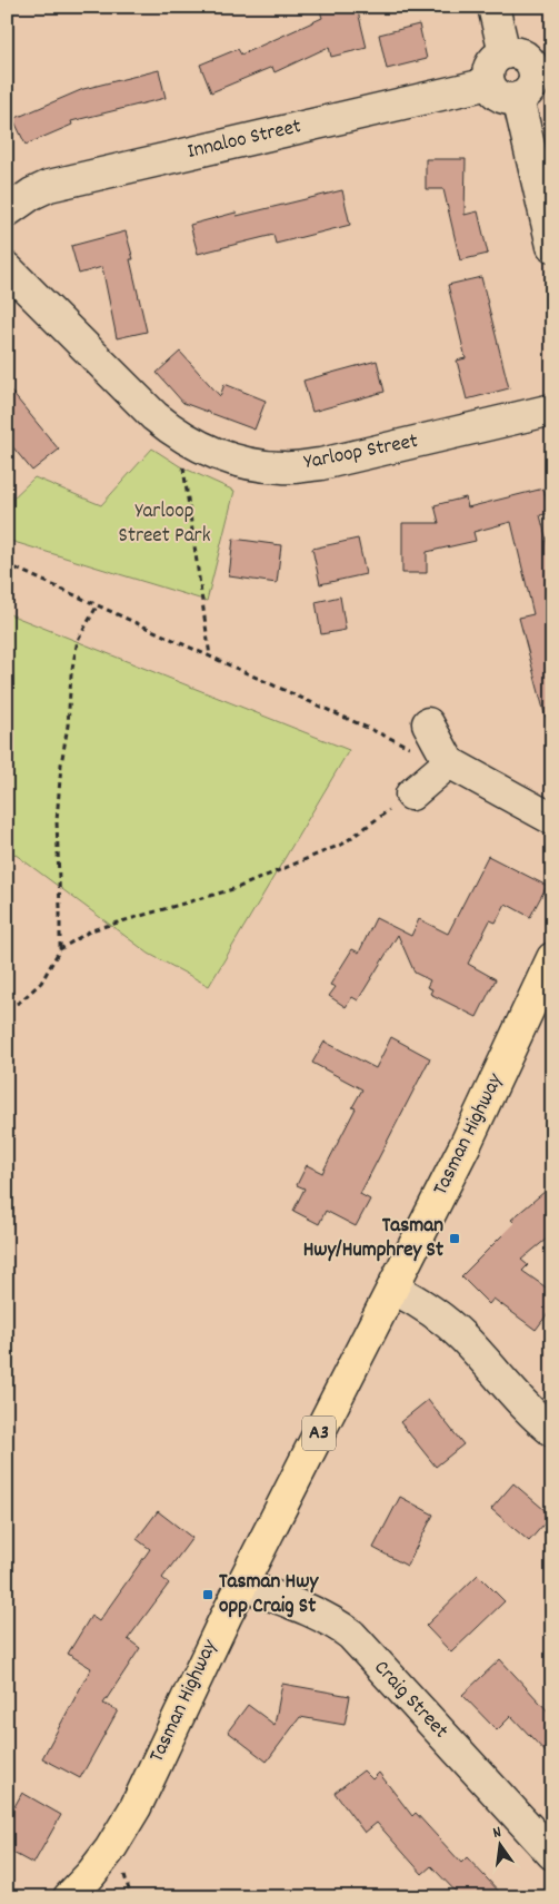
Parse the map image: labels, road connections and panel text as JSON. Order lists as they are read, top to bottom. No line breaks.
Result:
{"streets":{"highway":["Tasman Highway","A3"],"street":["Innaloo Street","Yarloop Street","Craig Street"]},"crossings":[["Tasman Highway","Craig Street"]],"parks":["Yarloop Street Park"],"places":{"transit":["Tasman Hwy/Humphrey St","Tasman Hwy opp Craig St"]},"north":"top"}
